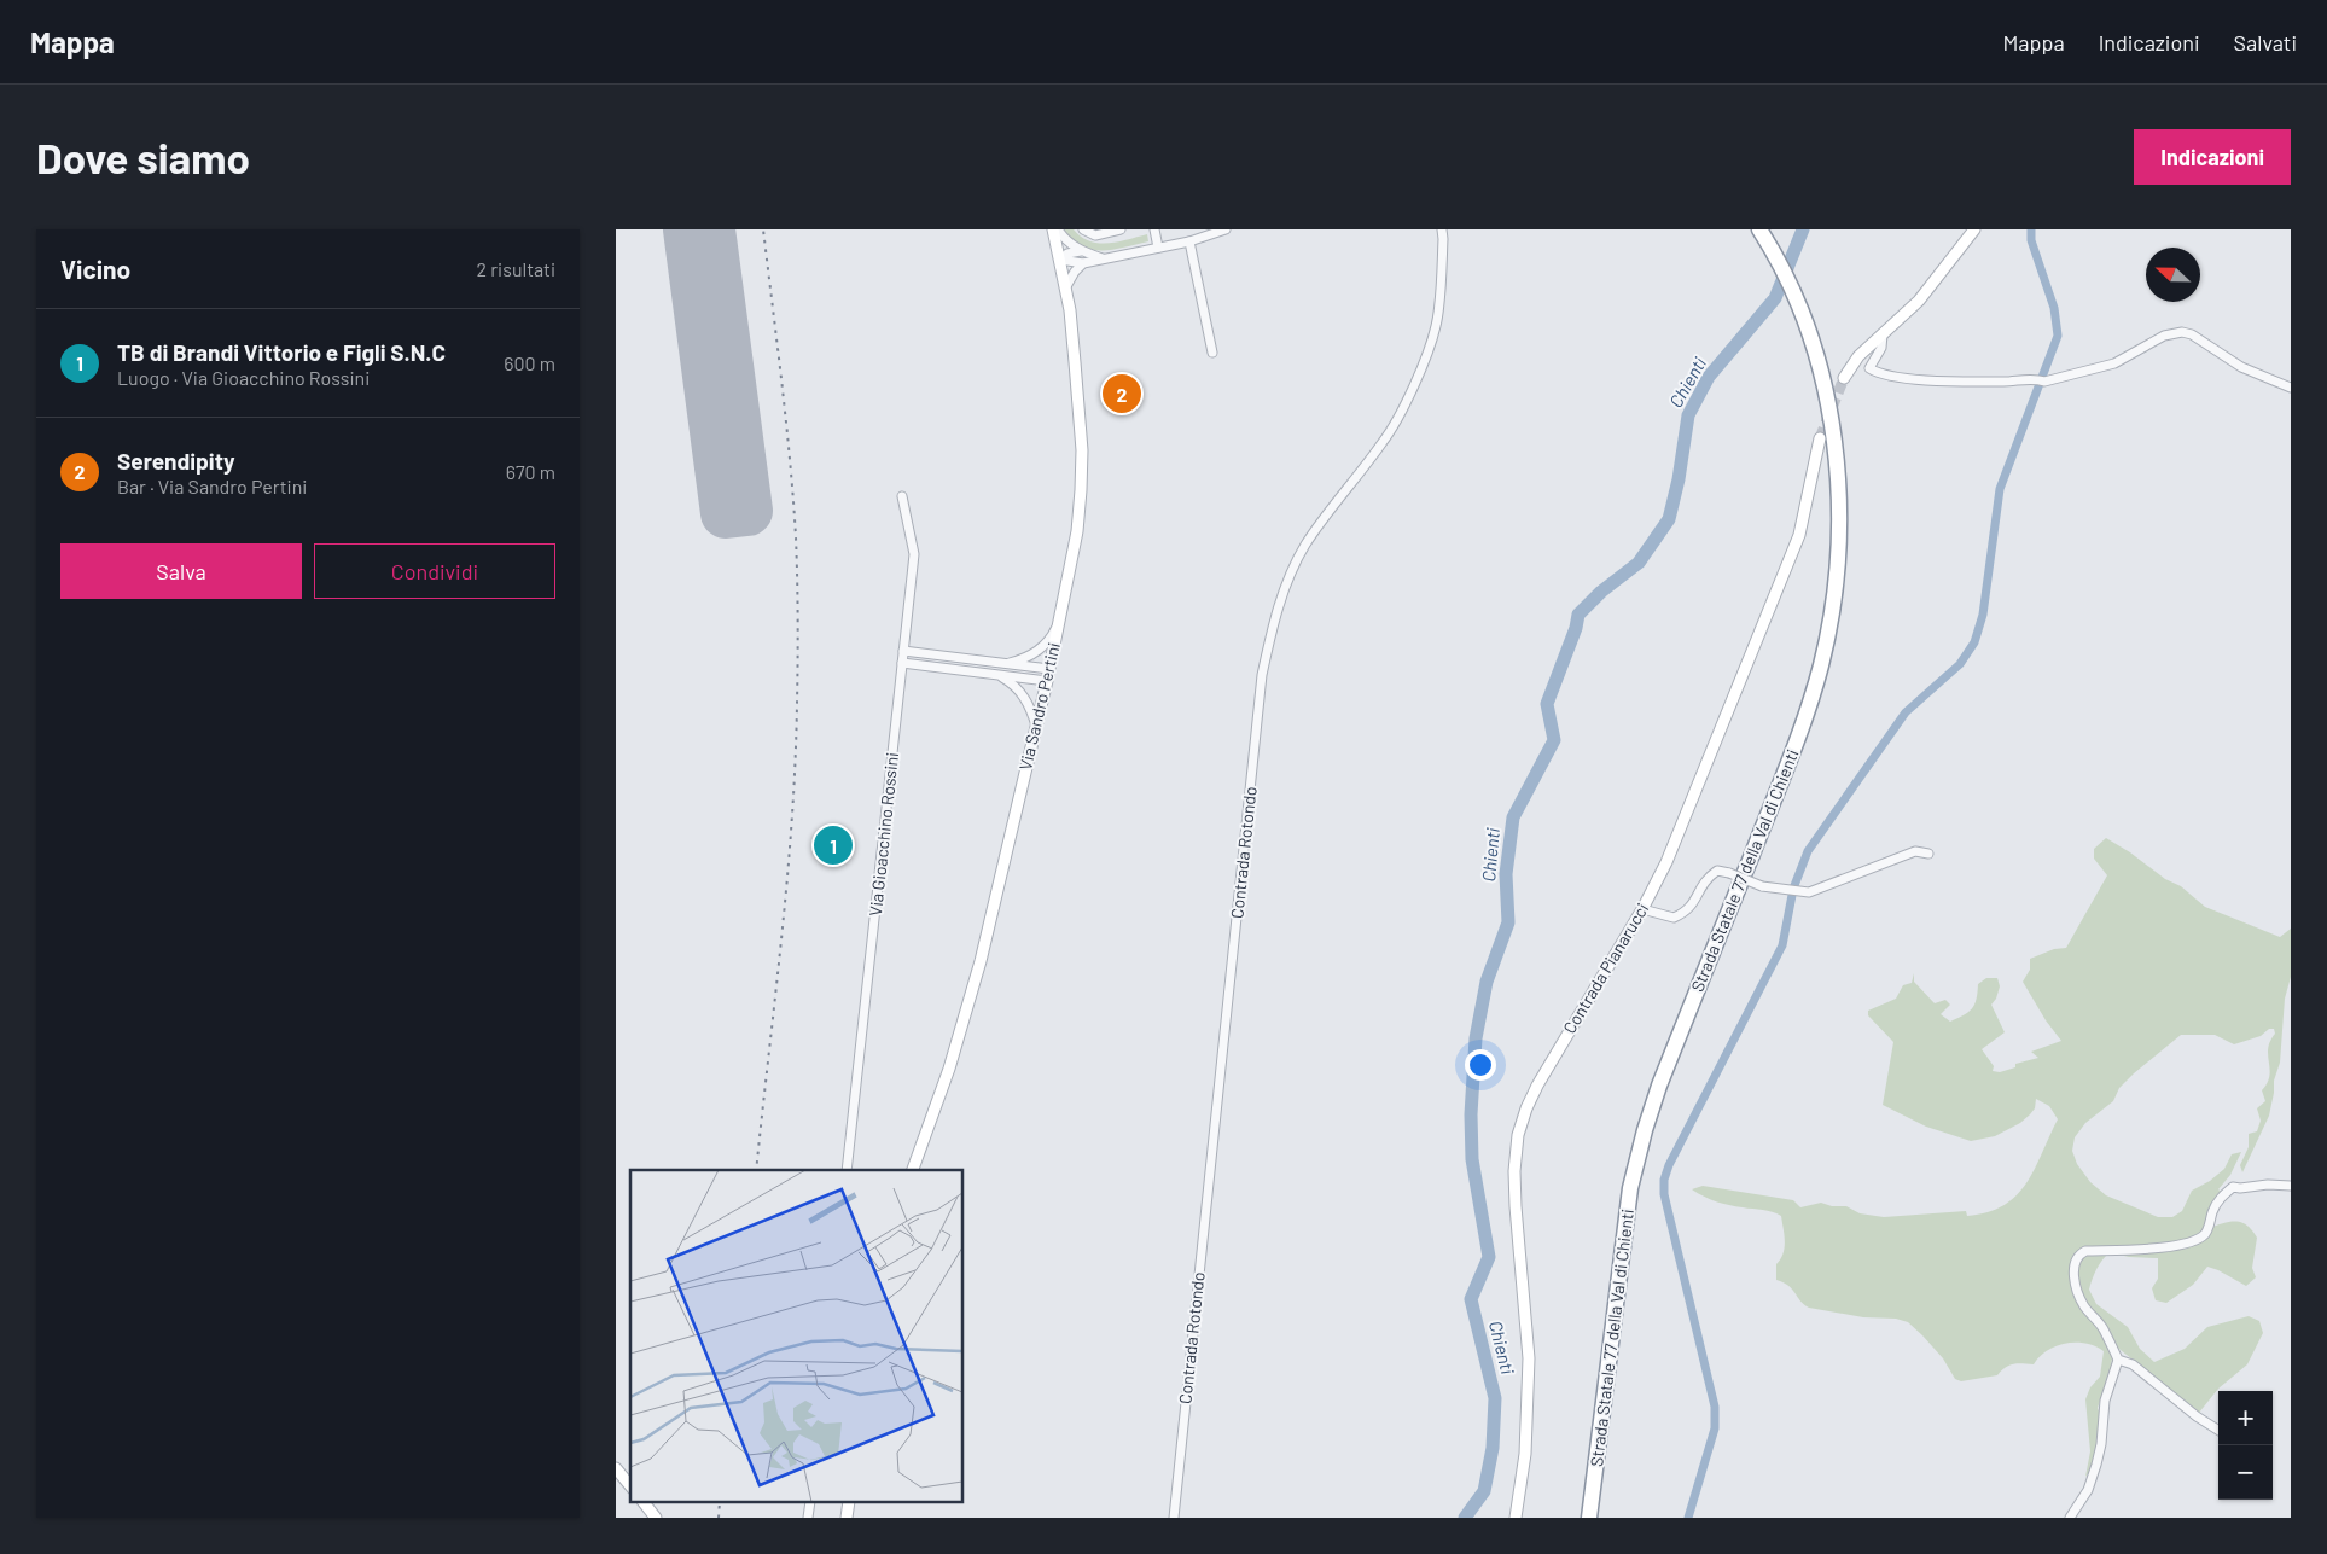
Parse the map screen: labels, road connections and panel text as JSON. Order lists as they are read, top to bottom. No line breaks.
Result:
{"streets":{"highway":["Strada Statale 77 della Val di Chienti"],"street":["Via Sandro Pertini","Via Gioacchino Rossini","Contrada Rotondo","Contrada Pianarucci"]},"water":["Chienti"],"north":"left","page":{"header":"Mappa","nav":["Mappa","Indicazioni","Salvati"],"buttons":["Indicazioni",["Salva","Condividi"]],"title":"Dove siamo","heading":["Vicino","2 risultati"],"list":[{"mark":"1","name":"TB di Brandi Vittorio e Figli S.N.C","note":"Luogo · Via Gioacchino Rossini","value":"600 m"},{"mark":"2","name":"Serendipity","note":"Bar · Via Sandro Pertini","value":"670 m"}],"pins":["2","1"],"map_buttons":["+","−"]}}
